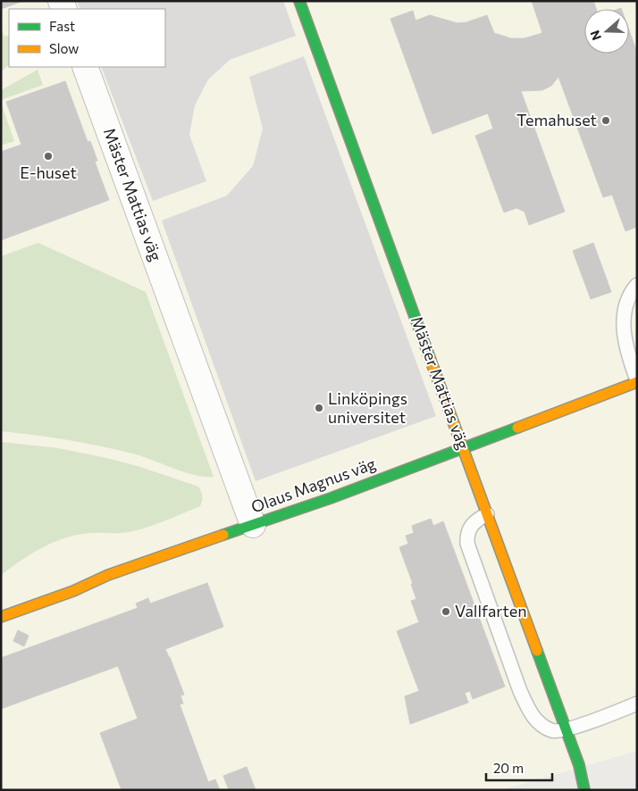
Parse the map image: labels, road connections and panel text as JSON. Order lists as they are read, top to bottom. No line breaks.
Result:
{"streets":{"street":["Mäster Mattias väg","Olaus Magnus väg"]},"crossings":[["Mäster Mattias väg","Olaus Magnus väg"]],"places":["Temahuset","E-huset","Linköpings universitet","Vallfarten"],"legend":["Fast","Slow"],"scale_bar":"20 m","north":"left"}
